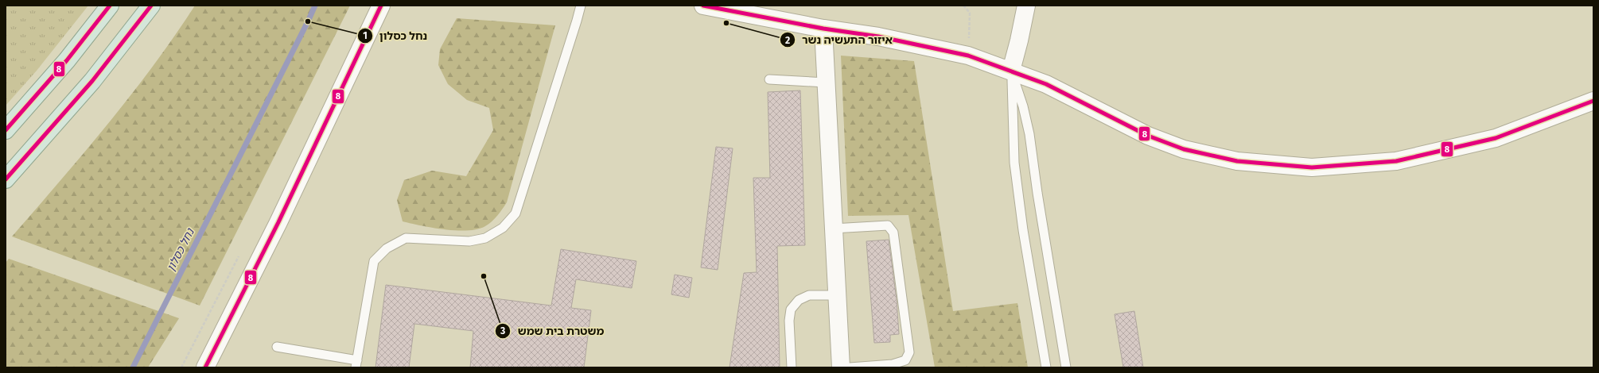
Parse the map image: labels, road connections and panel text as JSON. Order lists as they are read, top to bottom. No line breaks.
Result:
{"water":["נחל כסלון"],"places":["נחל כסלון","איזור התעשיה נשר","משטרת בית שמש"],"lines":["transit line 8"]}
